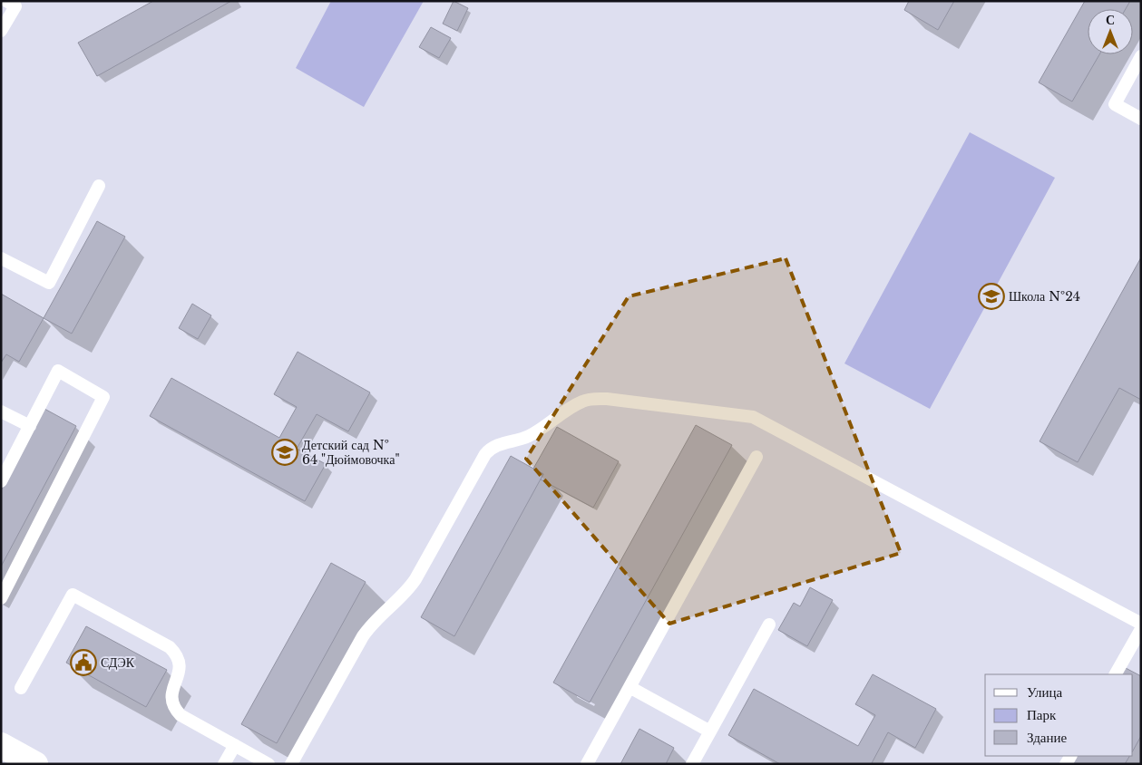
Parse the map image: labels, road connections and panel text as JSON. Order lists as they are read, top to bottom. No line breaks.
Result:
{"places":{"school or university":["Школа №24","Детский сад № 64 \"Дюймовочка\""],"public building":["СДЭК"]},"legend":["Улица","Парк","Здание"],"north":"top"}
